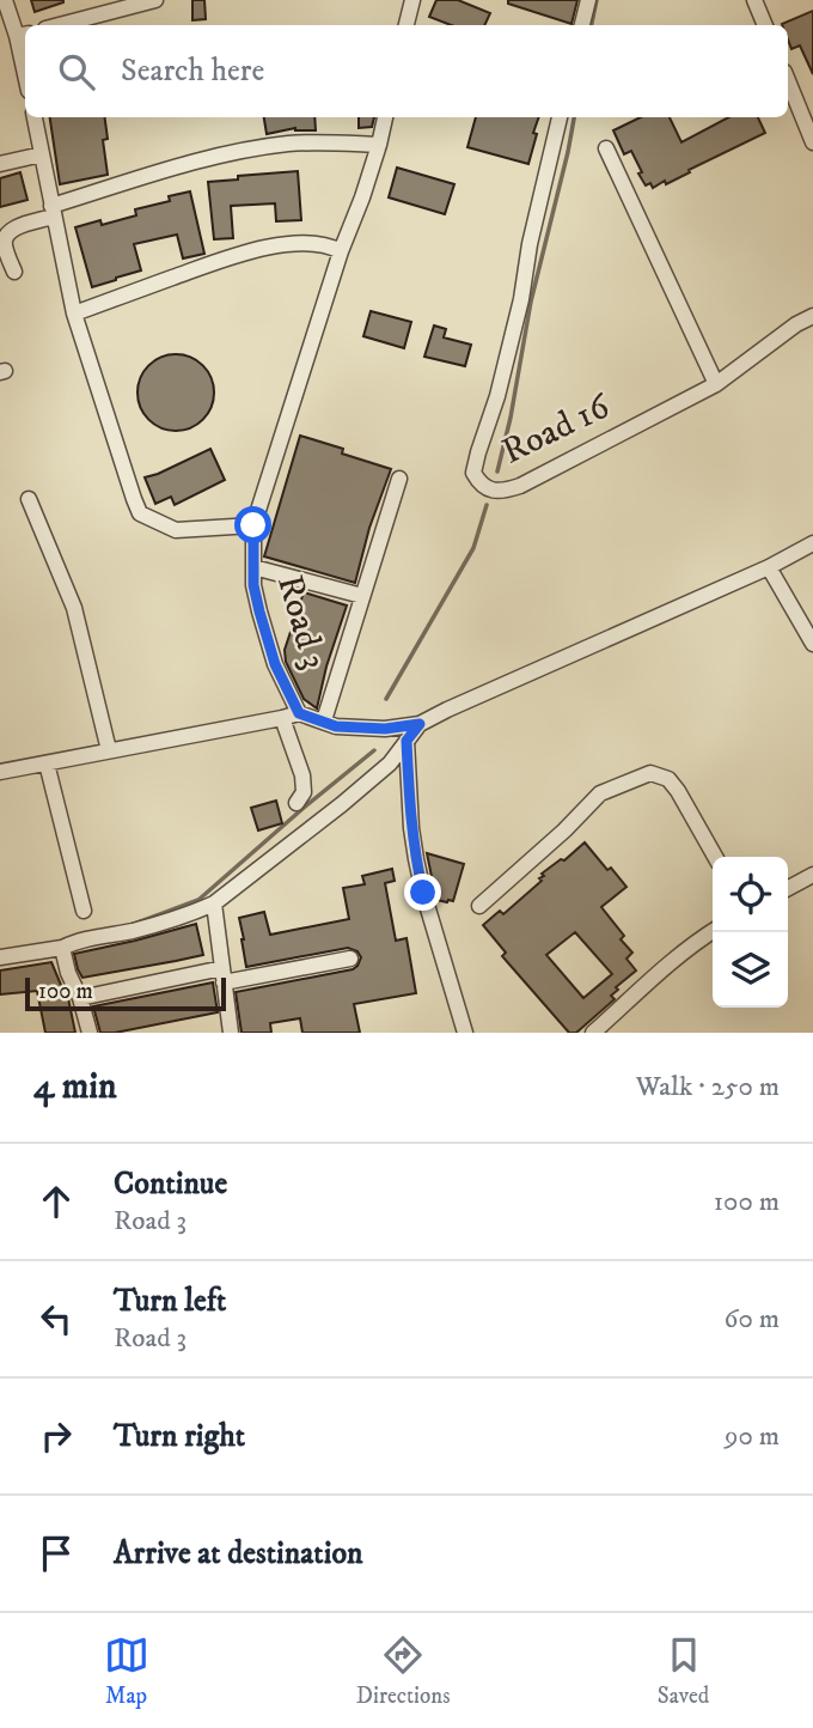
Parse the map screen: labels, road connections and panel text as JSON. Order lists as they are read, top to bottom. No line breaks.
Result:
{"streets":{"street":["Road 16","Road 3"]},"scale_bar":"100 m","page":{"search":"Search here","scale":"100 m","heading":["4 min","Walk · 250 m"],"list":[["Continue","Road 3","100 m"],["Turn left","Road 3","60 m"],["Turn right","90 m"],"Arrive at destination"],"nav":["Map","Directions","Saved"]}}
